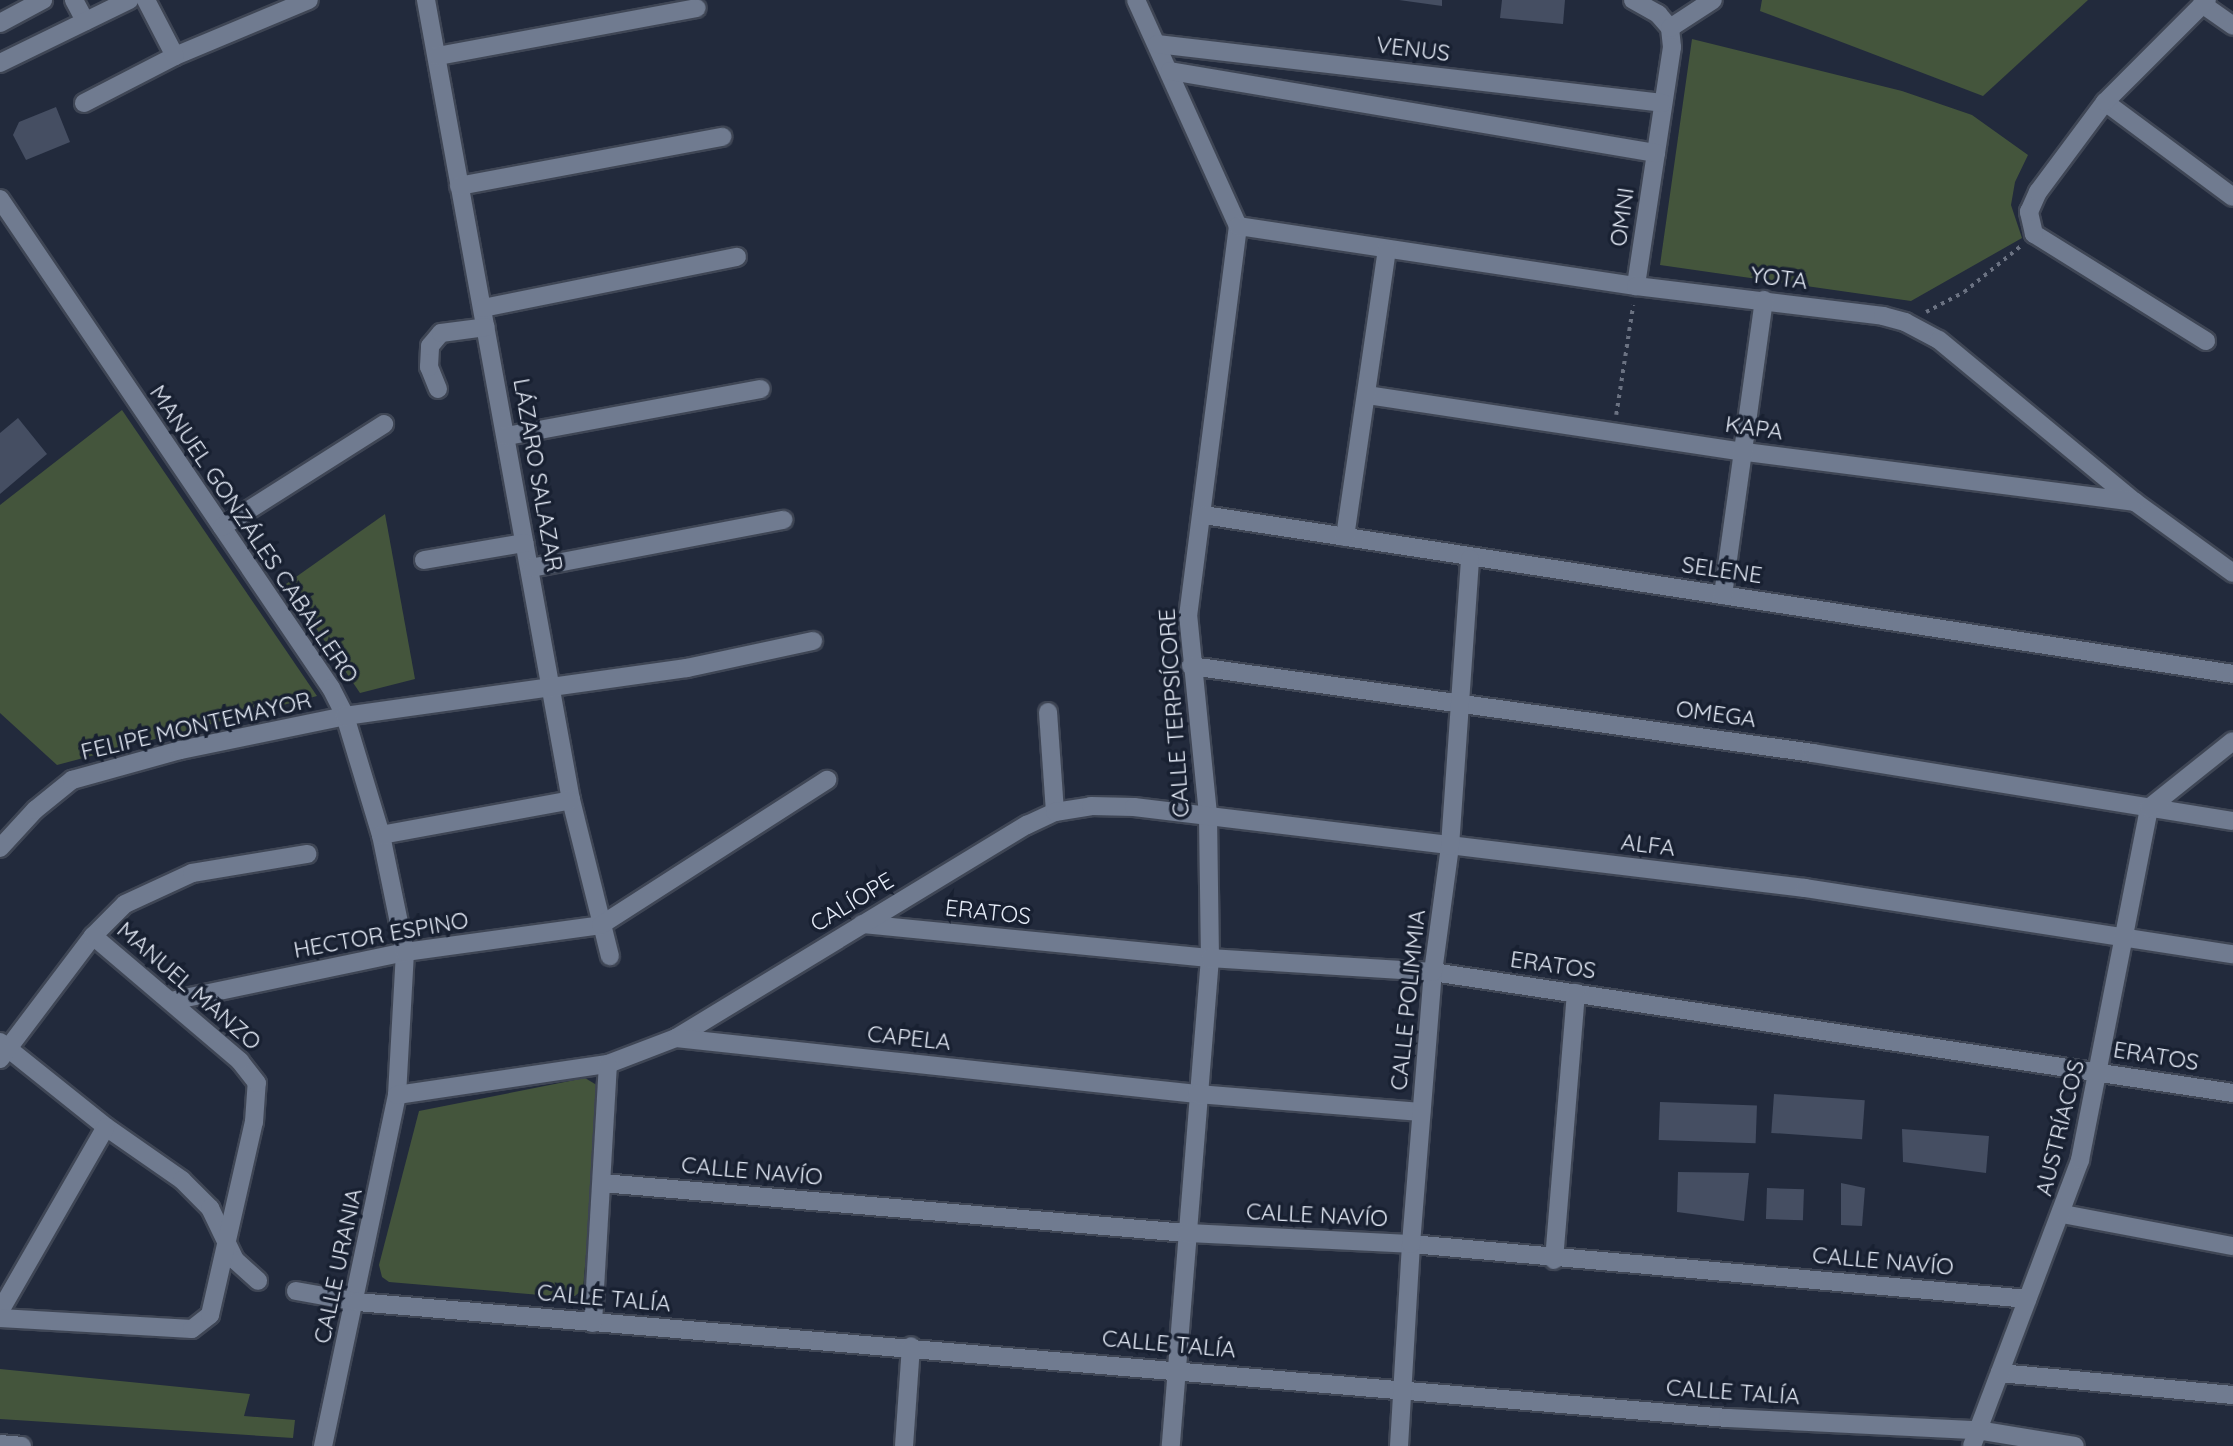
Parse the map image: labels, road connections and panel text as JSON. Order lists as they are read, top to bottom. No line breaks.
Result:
{"streets":{"street":["VENUS","OMNI","YOTA","KAPA","LÁZARO SALAZAR","MANUEL GONZÁLES CABALLERO","SELENE","CALLE TERPSÍCORE","OMEGA","FELIPE MONTEMAYOR","ALFA","CALÍOPE","ERATOS","HECTOR ESPINO","MANUEL MANZO","CALLE POLIMMIA","CAPELA","AUSTRÍACOS","CALLE NAVÍO","CALLE URANIA","CALLE TALÍA"]},"crossings":[["VENUS","OMNI"],["OMNI","YOTA"],["YOTA","KAPA"],["YOTA","CALLE TERPSÍCORE"],["LÁZARO SALAZAR","FELIPE MONTEMAYOR"],["LÁZARO SALAZAR","HECTOR ESPINO"],["MANUEL GONZÁLES CABALLERO","FELIPE MONTEMAYOR"],["MANUEL GONZÁLES CABALLERO","HECTOR ESPINO"],["MANUEL GONZÁLES CABALLERO","CAPELA"],["MANUEL GONZÁLES CABALLERO","CALLE URANIA"],["SELENE","CALLE TERPSÍCORE"],["SELENE","CALLE POLIMMIA"],["CALLE TERPSÍCORE","OMEGA"],["CALLE TERPSÍCORE","ALFA"],["CALLE TERPSÍCORE","ERATOS"],["CALLE TERPSÍCORE","CAPELA"],["CALLE TERPSÍCORE","CALLE NAVÍO"],["CALLE TERPSÍCORE","CALLE TALÍA"],["OMEGA","CALLE POLIMMIA"],["OMEGA","AUSTRÍACOS"],["ALFA","CALÍOPE"],["ALFA","CALLE POLIMMIA"],["ALFA","AUSTRÍACOS"],["CALÍOPE","ERATOS"],["CALÍOPE","CAPELA"],["ERATOS","CALLE POLIMMIA"],["ERATOS","AUSTRÍACOS"],["HECTOR ESPINO","MANUEL MANZO"],["CALLE POLIMMIA","CAPELA"],["CALLE POLIMMIA","CALLE NAVÍO"],["CALLE POLIMMIA","CALLE TALÍA"],["CAPELA","CALLE URANIA"],["AUSTRÍACOS","CALLE NAVÍO"],["AUSTRÍACOS","CALLE TALÍA"],["CALLE URANIA","CALLE TALÍA"]]}
